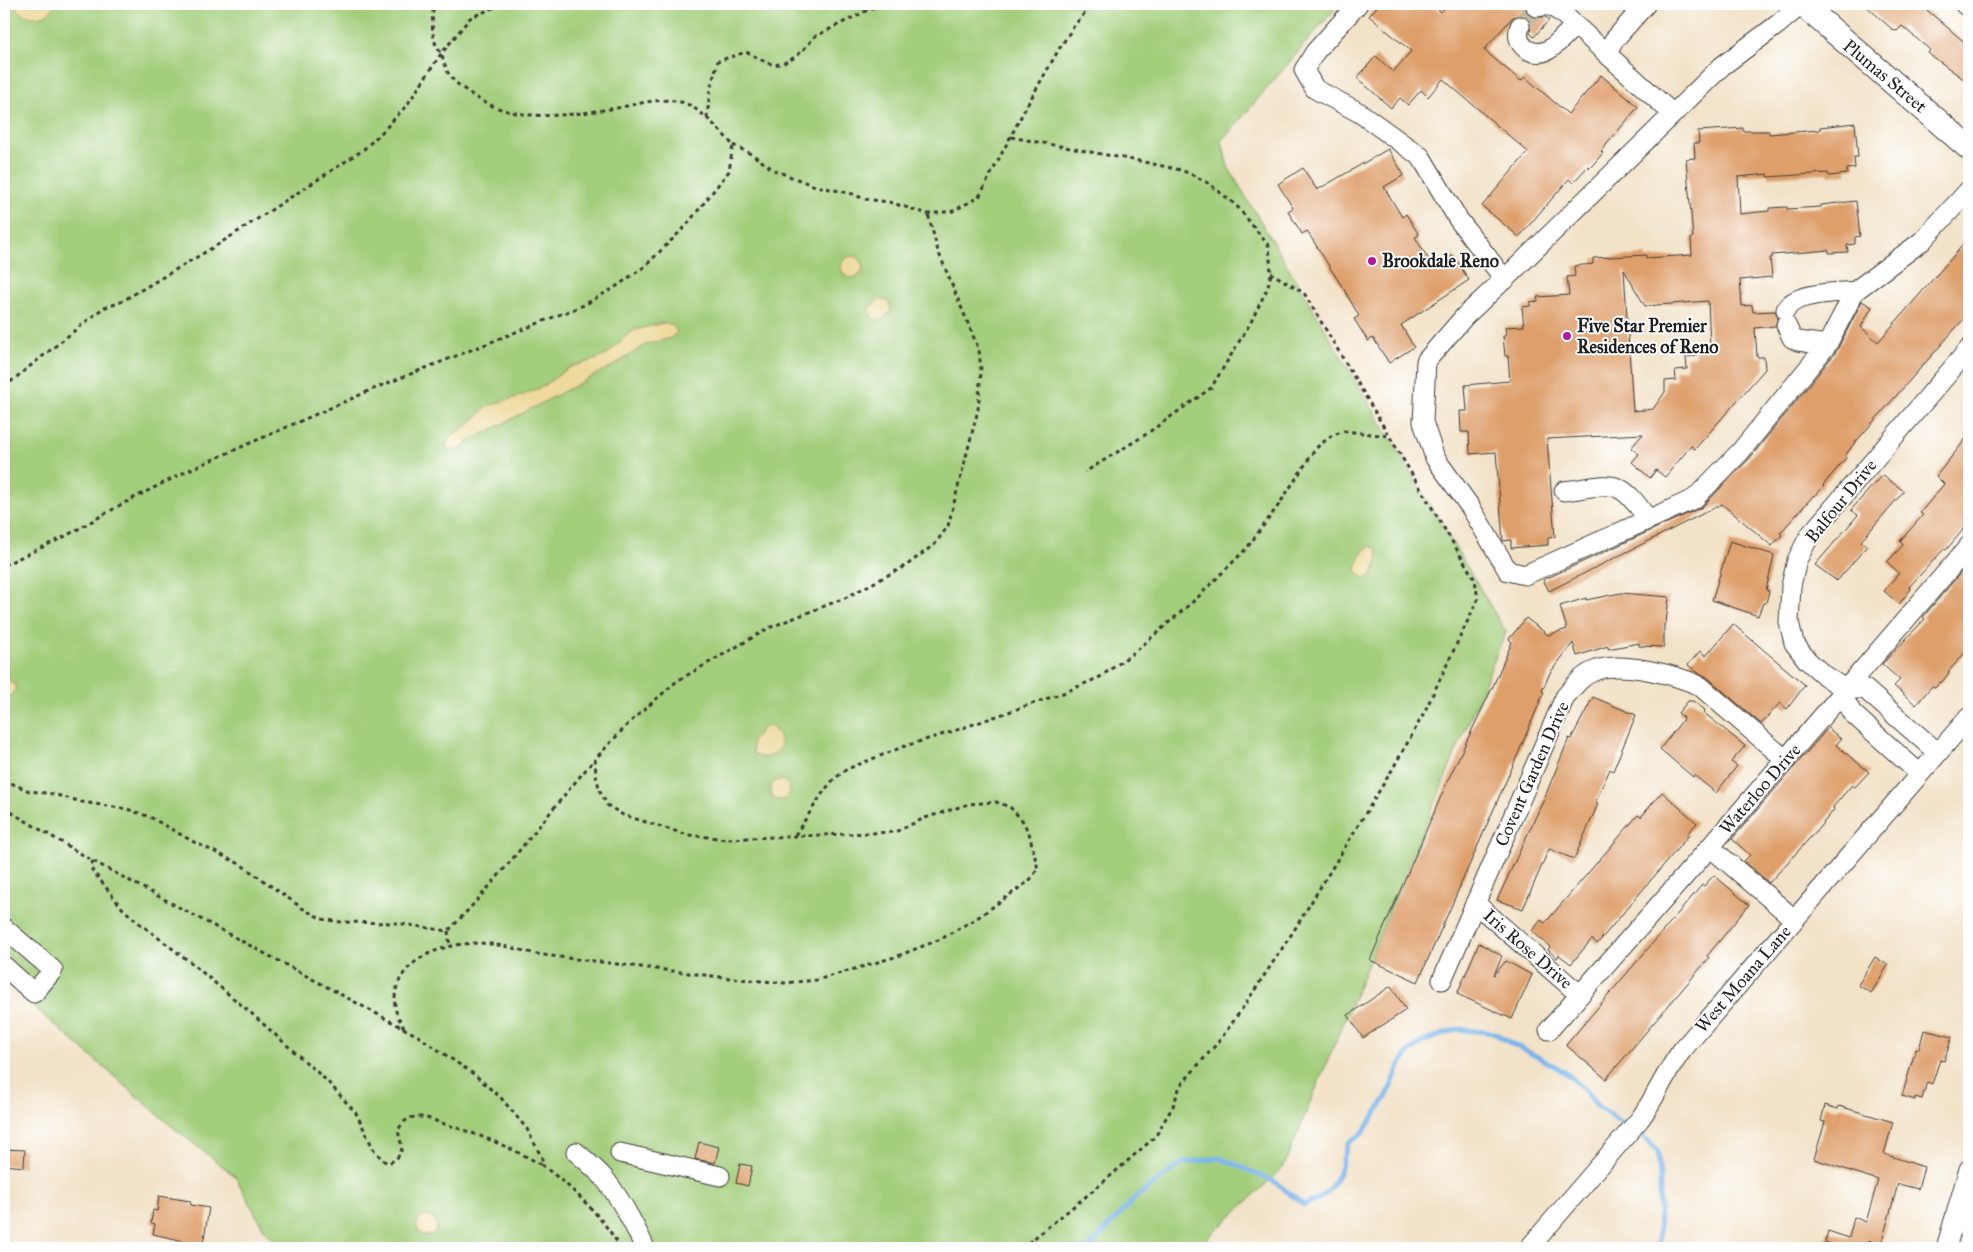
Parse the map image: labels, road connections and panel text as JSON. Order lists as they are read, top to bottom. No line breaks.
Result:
{"streets":{"main road":["Plumas Street"],"street":["Balfour Drive","Covent Garden Drive","Waterloo Drive","Iris Rose Drive","West Moana Lane"]},"crossings":[["Balfour Drive","Waterloo Drive"],["Balfour Drive","West Moana Lane"],["Covent Garden Drive","Waterloo Drive"],["Covent Garden Drive","Iris Rose Drive"],["Waterloo Drive","Iris Rose Drive"]],"places":["Brookdale Reno","Five Star Premier Residences of Reno"]}
